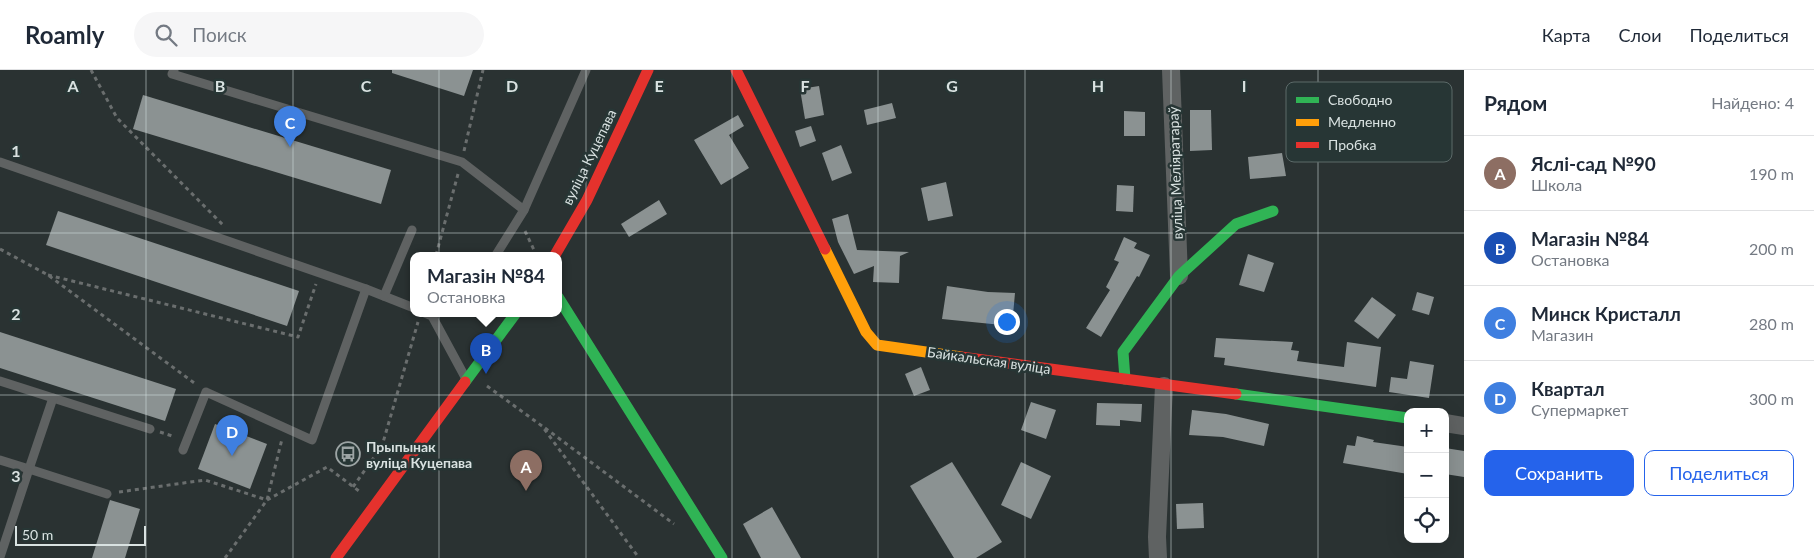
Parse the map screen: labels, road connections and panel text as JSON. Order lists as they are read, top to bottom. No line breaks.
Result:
{"streets":{"street":["вуліца Куцепава","вуліца Меліяратараў","Байкальская вуліца"]},"places":{"bus stop":["Прыпынак вуліца Куцепава"]},"legend":["Свободно","Медленно","Пробка"],"scale_bar":"50 m","page":{"header":"Roamly","search":"Поиск","nav":["Карта","Слои","Поделиться"],"heading":["Рядом","Найдено: 4"],"pins":["C","B","D","A"],"list":[{"mark":"A","name":"Яслі-сад №90","note":"Школа","value":"190 m"},{"mark":"B","name":"Магазін №84","note":"Остановка","value":"200 m"},{"mark":"C","name":"Минск Кристалл","note":"Магазин","value":"280 m"},{"mark":"D","name":"Квартал","note":"Супермаркет","value":"300 m"}],"popup":["Магазін №84","Остановка"],"map_buttons":["+","−"],"buttons":["Сохранить","Поделиться"],"scale":"50 m"},"grid":{"columns":["A","B","C","D","E","F","G","H","I"],"rows":["1","2","3"]}}
